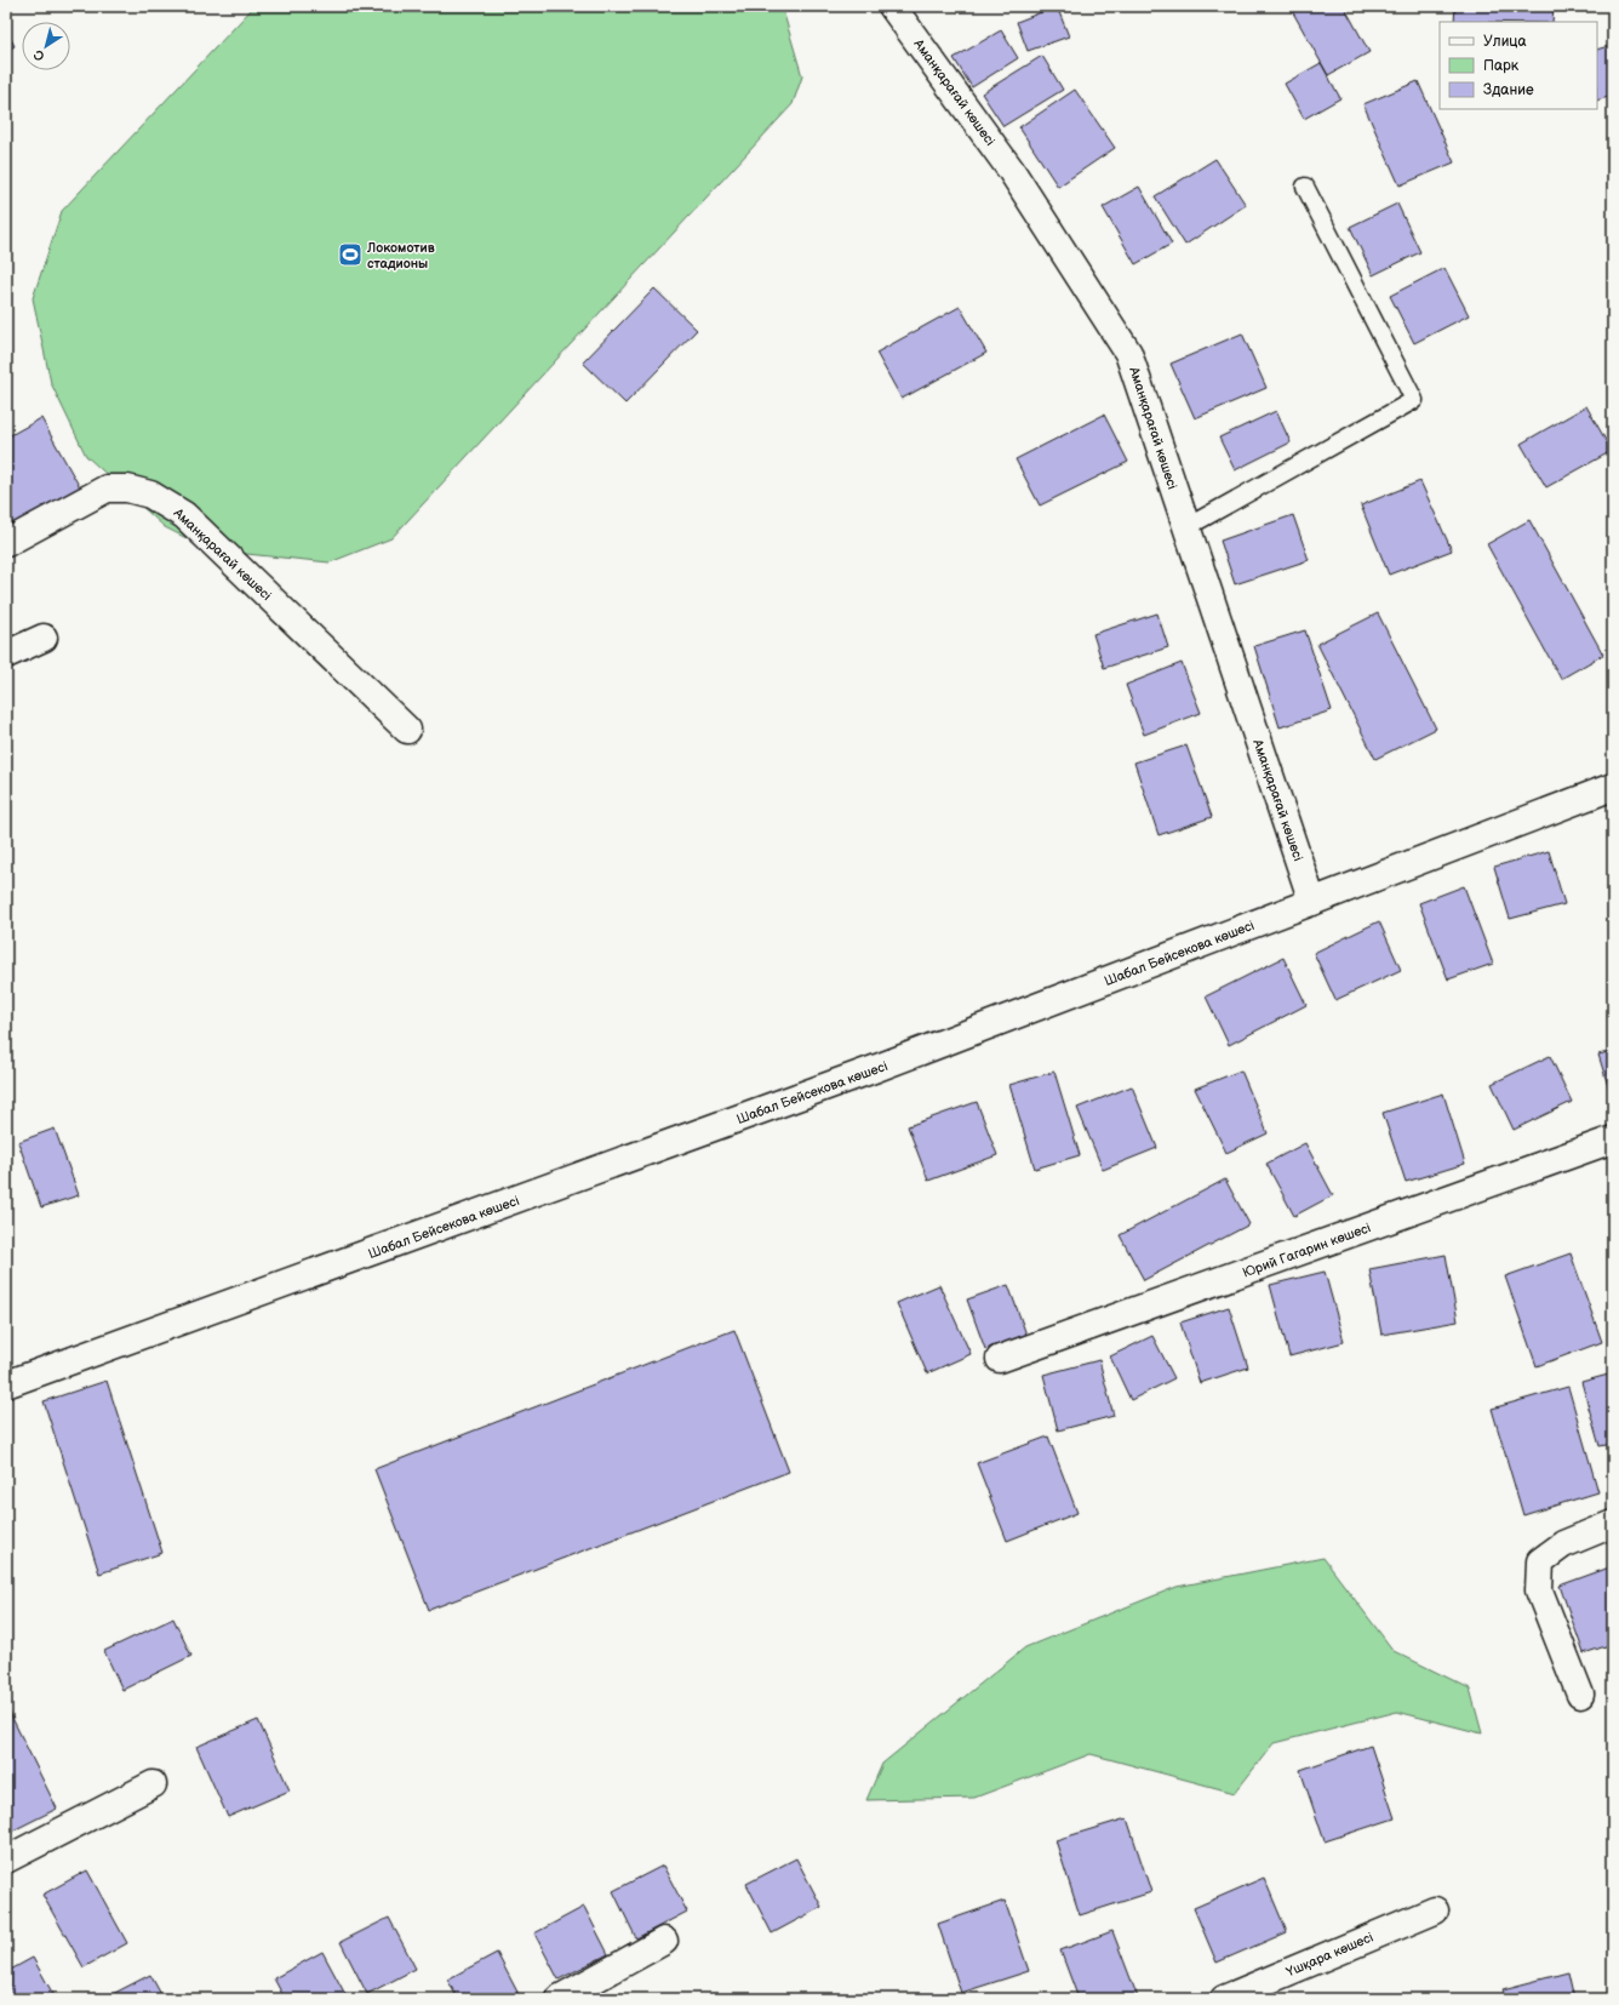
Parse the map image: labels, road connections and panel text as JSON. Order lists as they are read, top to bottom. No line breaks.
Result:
{"streets":{"street":["Аманқарағай көшесі","Шабал Бейсекова көшесі","Юрий Гагарин көшесі","Үшқара көшесі"]},"crossings":[["Аманқарағай көшесі","Шабал Бейсекова көшесі"]],"places":{"sports":["Локомотив стадионы"]},"legend":["Улица","Парк","Здание"],"north":"bottom left"}
